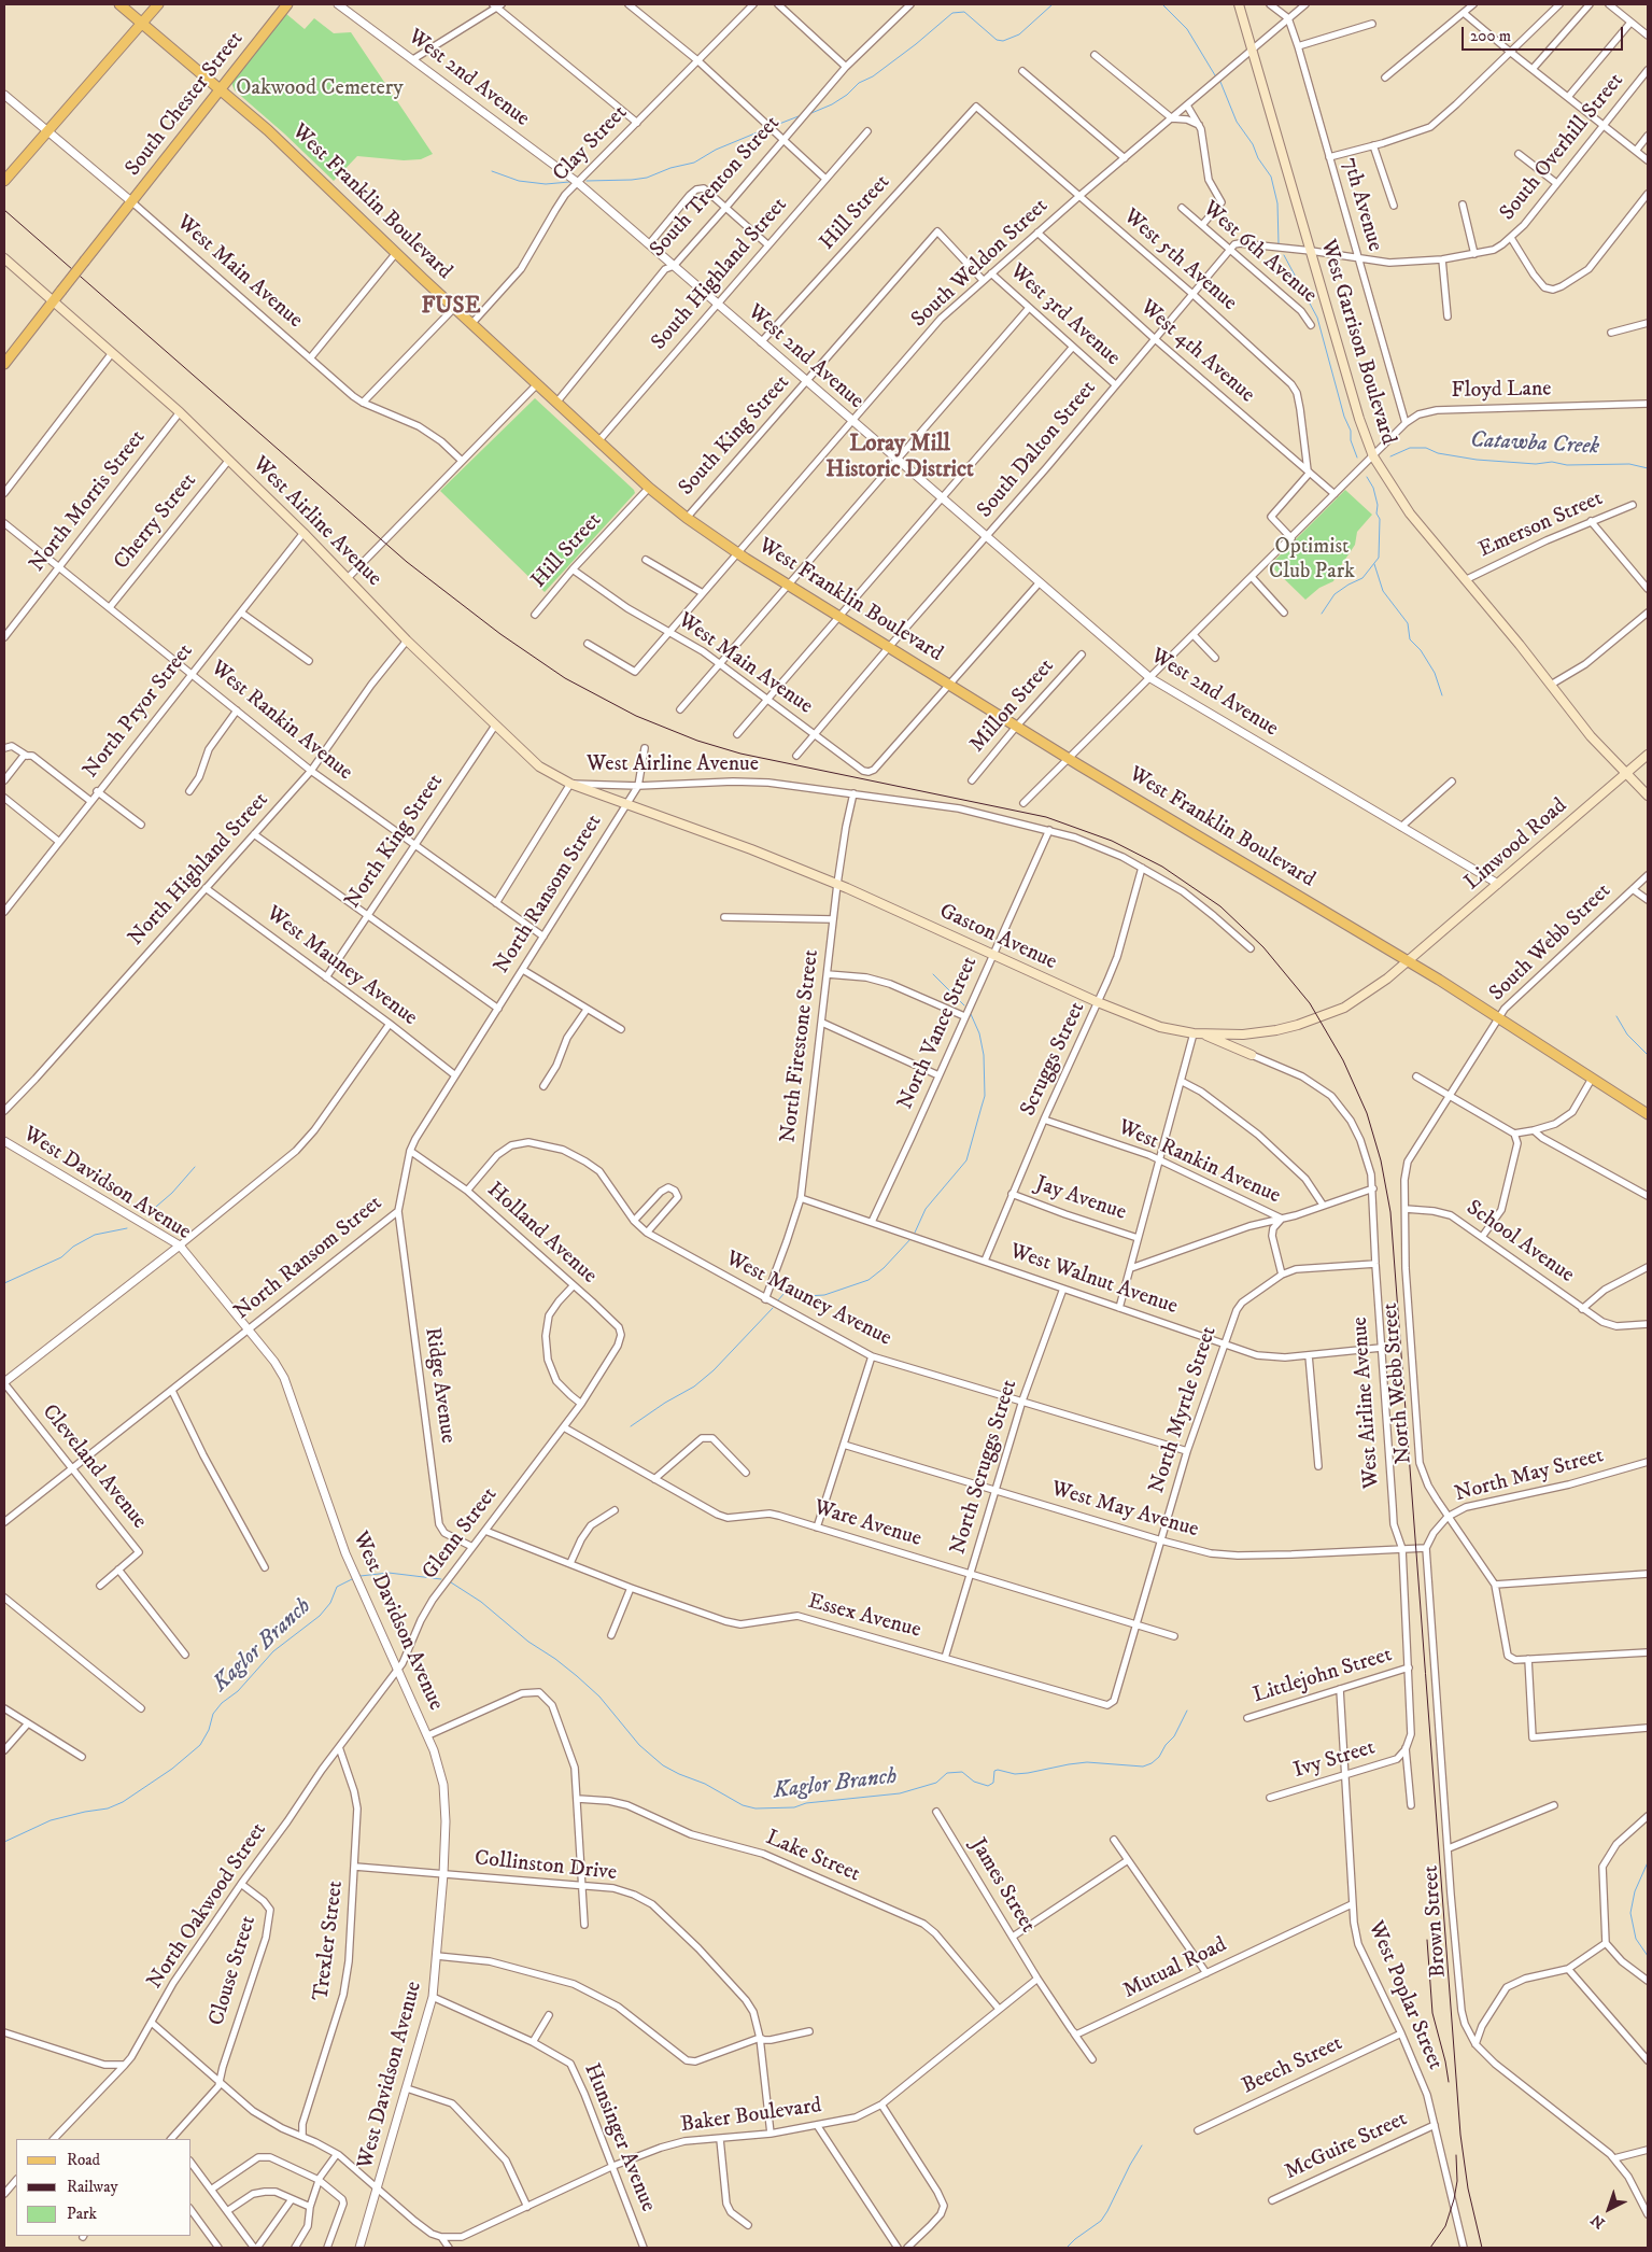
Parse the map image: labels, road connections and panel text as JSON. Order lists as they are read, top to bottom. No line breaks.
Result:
{"streets":{"main road":["South Chester Street","West Franklin Boulevard","West Garrison Boulevard","West Airline Avenue","Linwood Road","Gaston Avenue"],"street":["West 2nd Avenue","Clay Street","South Overhill Street","South Trenton Street","7th Avenue","Hill Street","West 6th Avenue","West 5th Avenue","South Weldon Street","West Main Avenue","South Highland Street","West 3rd Avenue","West 4th Avenue","Floyd Lane","South King Street","South Dalton Street","North Morris Street","Cherry Street","Emerson Street","Millon Street","North Pryor Street","West Rankin Avenue","North King Street","North Highland Street","North Ransom Street","South Webb Street","West Mauney Avenue","North Vance Street","North Firestone Street","Scruggs Street","West Davidson Avenue","Jay Avenue","Holland Avenue","School Avenue","West Walnut Avenue","North Webb Street","Ridge Avenue","North Myrtle Street","Cleveland Avenue","North Scruggs Street","North May Street","West May Avenue","Ware Avenue","Glenn Street","Essex Avenue","Littlejohn Street","Ivy Street","Lake Street","Collinston Drive","James Street","North Oakwood Street","Brown Street","Trexler Street","Mutual Road","Clouse Street","West Poplar Street","Beech Street","Baker Boulevard","Hunsinger Avenue","McGuire Street"]},"crossings":[["West 2nd Avenue","Clay Street"],["West 2nd Avenue","South Trenton Street"],["West 2nd Avenue","Hill Street"],["West 2nd Avenue","South Weldon Street"],["West 2nd Avenue","South Highland Street"],["West 2nd Avenue","Floyd Lane"],["West 2nd Avenue","South King Street"],["West 2nd Avenue","South Dalton Street"],["West 2nd Avenue","Linwood Road"],["South Chester Street","West Franklin Boulevard"],["South Chester Street","West Main Avenue"],["South Chester Street","West Airline Avenue"],["Clay Street","West Franklin Boulevard"],["South Overhill Street","7th Avenue"],["South Overhill Street","West Garrison Boulevard"],["South Trenton Street","West Franklin Boulevard"],["West Franklin Boulevard","Hill Street"],["West Franklin Boulevard","South Weldon Street"],["West Franklin Boulevard","West Main Avenue"],["West Franklin Boulevard","South Highland Street"],["West Franklin Boulevard","Floyd Lane"],["West Franklin Boulevard","South King Street"],["West Franklin Boulevard","South Dalton Street"],["West Franklin Boulevard","Millon Street"],["West Franklin Boulevard","Linwood Road"],["West Franklin Boulevard","Gaston Avenue"],["West Franklin Boulevard","South Webb Street"],["7th Avenue","South Weldon Street"],["7th Avenue","Floyd Lane"],["Hill Street","West 5th Avenue"],["Hill Street","West Main Avenue"],["West 6th Avenue","South Dalton Street"],["West 5th Avenue","South Weldon Street"],["West 5th Avenue","West 4th Avenue"],["West 5th Avenue","South Dalton Street"],["South Weldon Street","West Main Avenue"],["South Weldon Street","West 3rd Avenue"],["South Weldon Street","West Garrison Boulevard"],["South Weldon Street","West 4th Avenue"],["West Main Avenue","South Dalton Street"],["West 3rd Avenue","South King Street"],["West 3rd Avenue","South Dalton Street"],["West Garrison Boulevard","Floyd Lane"],["West Garrison Boulevard","Emerson Street"],["West Garrison Boulevard","Linwood Road"],["West 4th Avenue","Floyd Lane"],["West 4th Avenue","South Dalton Street"],["North Morris Street","West Airline Avenue"],["North Morris Street","West Rankin Avenue"],["Cherry Street","West Airline Avenue"],["Cherry Street","West Rankin Avenue"],["West Airline Avenue","North Pryor Street"],["West Airline Avenue","North King Street"],["West Airline Avenue","North Highland Street"],["West Airline Avenue","North Ransom Street"],["West Airline Avenue","Gaston Avenue"],["West Airline Avenue","North Vance Street"],["West Airline Avenue","North Firestone Street"],["West Airline Avenue","Scruggs Street"],["West Airline Avenue","West Walnut Avenue"],["West Airline Avenue","West May Avenue"],["West Airline Avenue","Littlejohn Street"],["West Airline Avenue","Ivy Street"],["North Pryor Street","West Rankin Avenue"],["West Rankin Avenue","North King Street"],["West Rankin Avenue","North Highland Street"],["West Rankin Avenue","North Ransom Street"],["West Rankin Avenue","Scruggs Street"],["West Rankin Avenue","North Myrtle Street"],["North King Street","West Mauney Avenue"],["Linwood Road","Gaston Avenue"],["North Highland Street","West Mauney Avenue"],["North Ransom Street","Gaston Avenue"],["North Ransom Street","West Mauney Avenue"],["North Ransom Street","West Davidson Avenue"],["North Ransom Street","Holland Avenue"],["North Ransom Street","Ridge Avenue"],["North Ransom Street","Cleveland Avenue"],["Gaston Avenue","North Vance Street"],["Gaston Avenue","North Firestone Street"],["Gaston Avenue","Scruggs Street"],["South Webb Street","North Webb Street"],["West Mauney Avenue","North Firestone Street"],["West Mauney Avenue","Holland Avenue"],["West Mauney Avenue","North Myrtle Street"],["West Mauney Avenue","North Scruggs Street"],["North Vance Street","West Walnut Avenue"],["North Firestone Street","West Walnut Avenue"],["Scruggs Street","Jay Avenue"],["Scruggs Street","West Walnut Avenue"],["West Davidson Avenue","Glenn Street"],["West Davidson Avenue","Collinston Drive"],["West Davidson Avenue","North Oakwood Street"],["West Davidson Avenue","Hunsinger Avenue"],["Holland Avenue","Glenn Street"],["School Avenue","North Webb Street"],["West Walnut Avenue","North Myrtle Street"],["West Walnut Avenue","North Scruggs Street"],["North Webb Street","North May Street"],["Ridge Avenue","Glenn Street"],["North Myrtle Street","West May Avenue"],["North Myrtle Street","Ware Avenue"],["North Myrtle Street","Essex Avenue"],["North Scruggs Street","West May Avenue"],["North Scruggs Street","Ware Avenue"],["North Scruggs Street","Essex Avenue"],["North May Street","Brown Street"],["Ware Avenue","Glenn Street"],["Glenn Street","Essex Avenue"],["Glenn Street","North Oakwood Street"],["Littlejohn Street","West Poplar Street"],["Ivy Street","West Poplar Street"],["Lake Street","Baker Boulevard"],["Collinston Drive","Trexler Street"],["Collinston Drive","Baker Boulevard"],["James Street","Baker Boulevard"],["North Oakwood Street","Trexler Street"],["North Oakwood Street","Clouse Street"],["Mutual Road","West Poplar Street"],["West Poplar Street","Beech Street"],["West Poplar Street","McGuire Street"],["Baker Boulevard","Hunsinger Avenue"]],"districts":["FUSE","Loray Mill Historic District"],"water":["Catawba Creek","Kaglor Branch"],"parks":["Oakwood Cemetery","Optimist Club Park"],"legend":["Road","Railway","Park"],"scale_bar":"200 m","north":"bottom left"}
